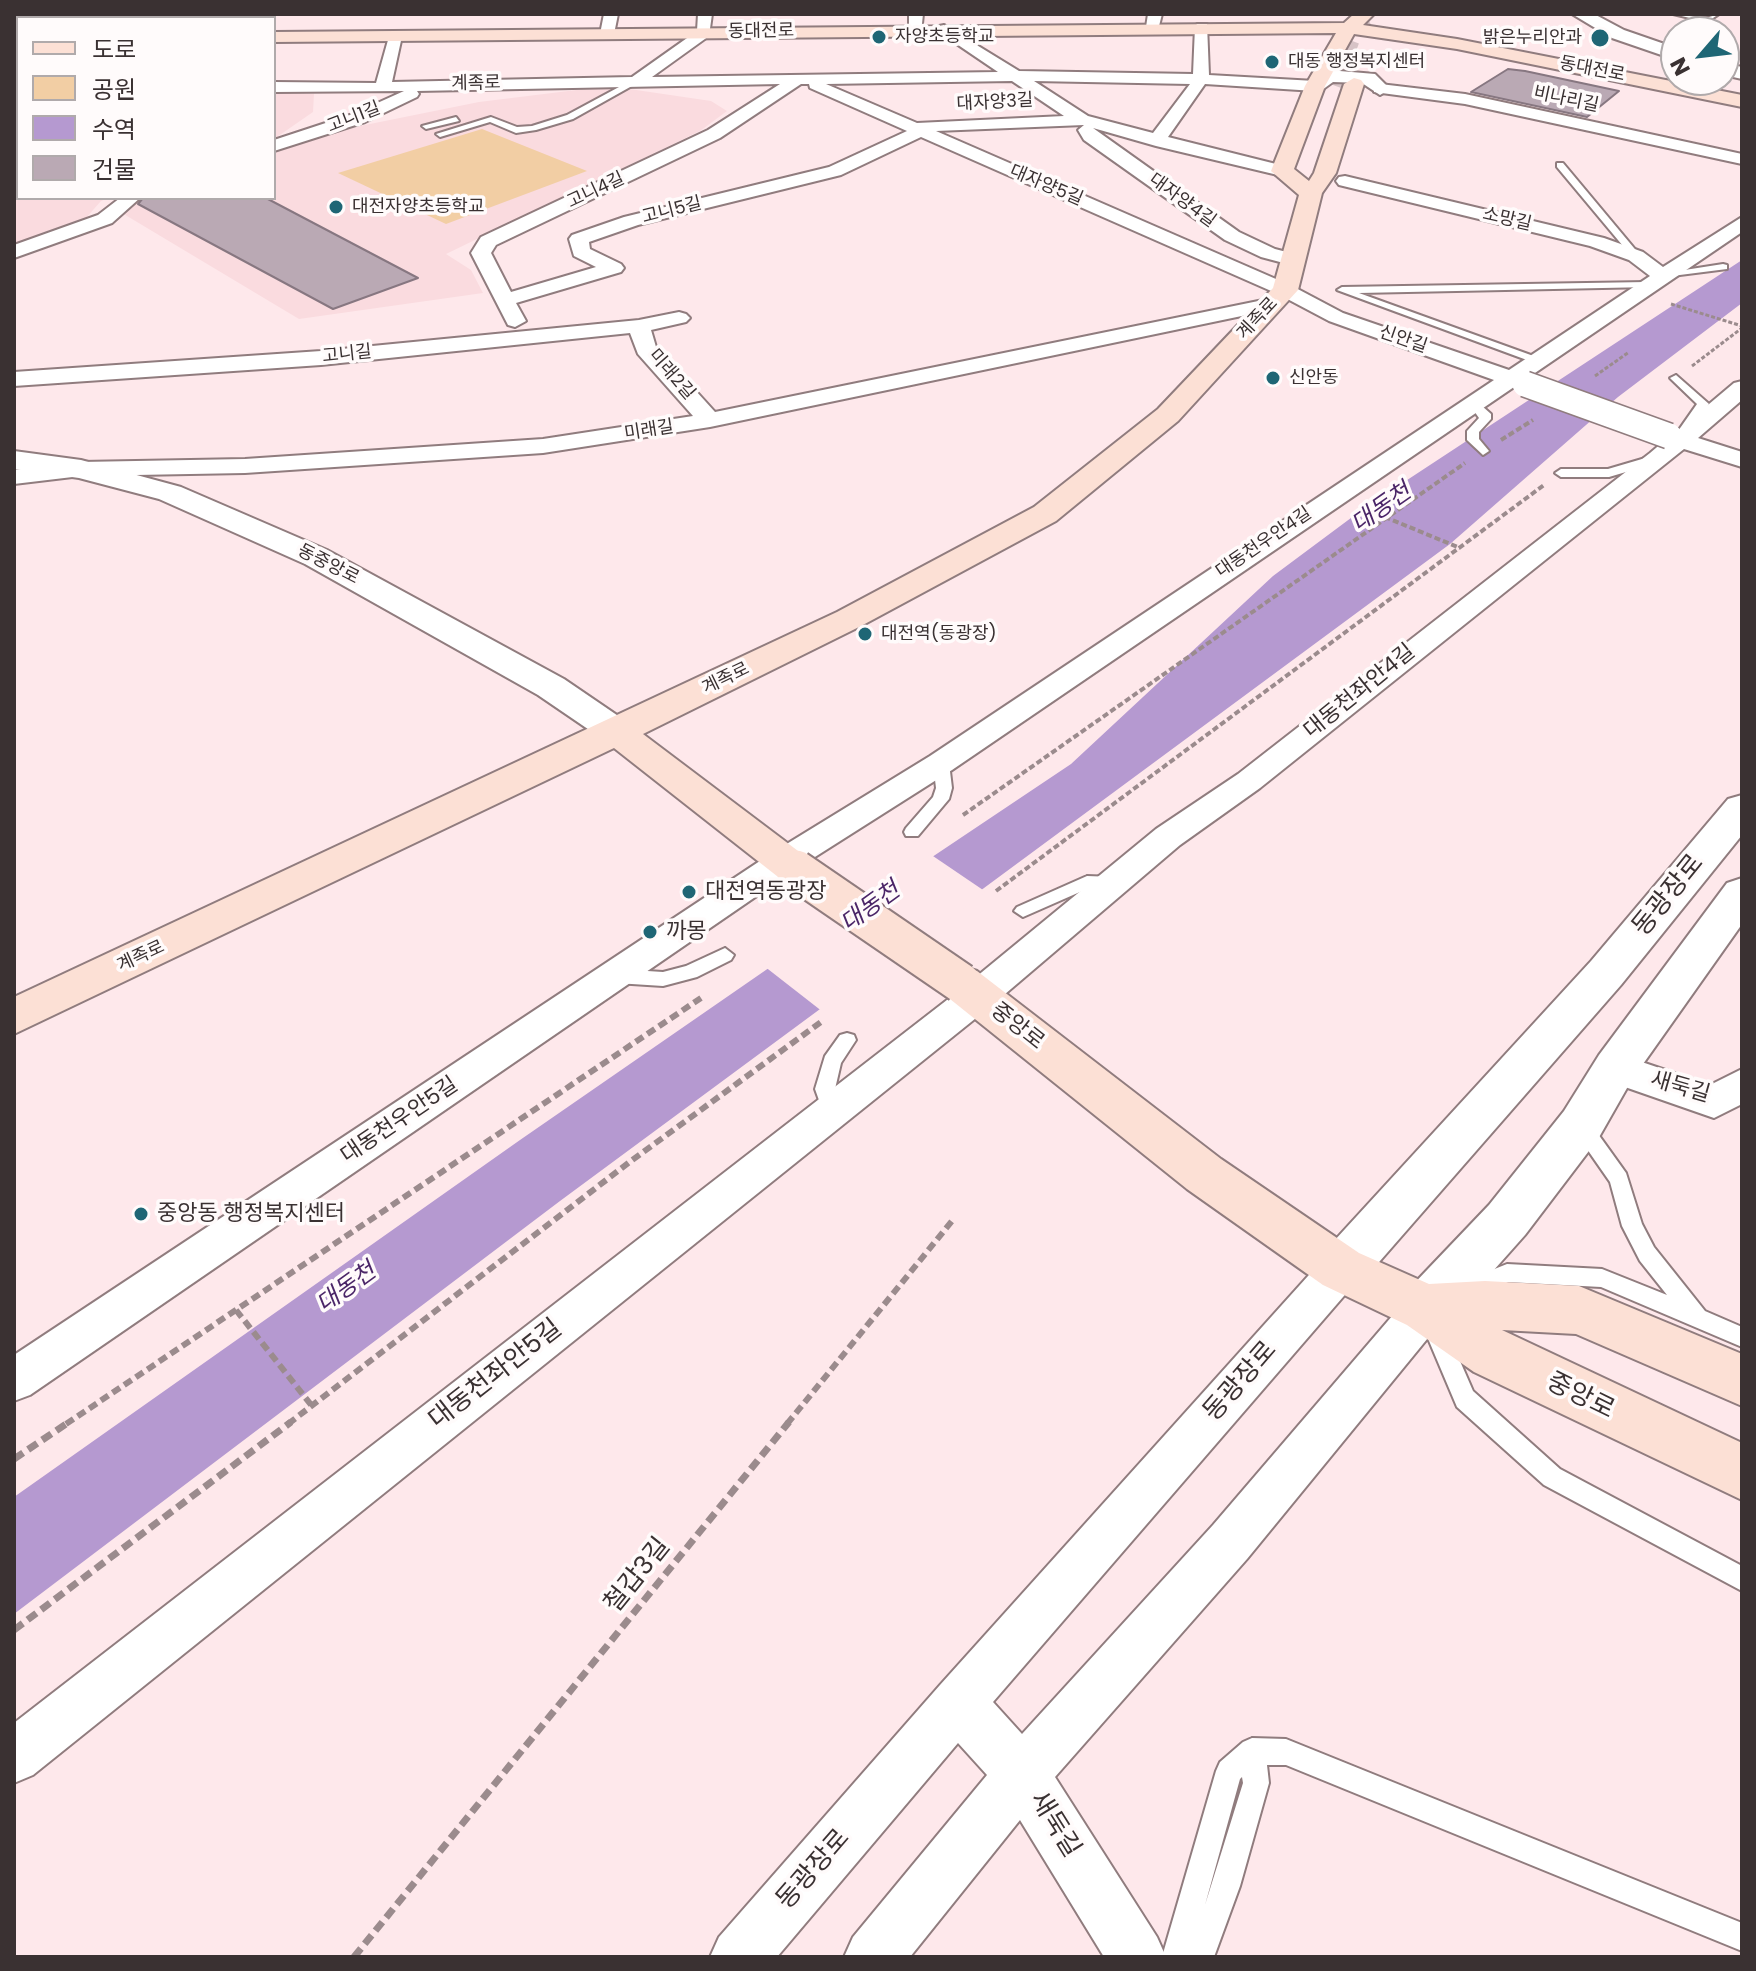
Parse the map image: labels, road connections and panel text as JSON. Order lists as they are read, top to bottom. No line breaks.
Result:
{"streets":{"main road":["동대전로","계족로","중앙로"],"street":["비나리길","대자양3길","고니1길","대자양5길","고니4길","대자양4길","고니5길","소망길","신안길","고니길","미래2길","미래길","대동천우안4길","동중앙로","대동천좌안4길","동광장로","새둑길","대동천우안5길","대동천좌안5길"],"path":["철갑3길"]},"crossings":[["동대전로","계족로"],["동대전로","비나리길"],["계족로","고니1길"],["계족로","대자양5길"],["계족로","고니4길"],["계족로","대자양4길"],["계족로","신안길"],["계족로","미래길"],["계족로","동중앙로"],["계족로","중앙로"],["대자양3길","대자양5길"],["대자양3길","대자양4길"],["대자양3길","고니5길"],["대자양5길","고니4길"],["대자양5길","고니5길"],["대자양5길","신안길"],["대자양5길","미래길"],["고니4길","고니5길"],["고니4길","고니길"],["소망길","대동천우안4길"],["신안길","미래길"],["신안길","대동천우안4길"],["신안길","대동천좌안4길"],["고니길","미래2길"],["미래2길","미래길"],["미래길","동중앙로"],["대동천우안4길","중앙로"],["대동천우안4길","대동천우안5길"],["동중앙로","중앙로"],["대동천좌안4길","중앙로"],["대동천좌안4길","대동천좌안5길"],["동광장로","중앙로"],["동광장로","새둑길"],["중앙로","대동천우안5길"],["중앙로","대동천좌안5길"]],"water":["대동천"],"places":["자양초등학교","밝은누리안과","대동 행정복지센터","대전자양초등학교","신안동","대전역(동광장)","대전역동광장","까몽","중앙동 행정복지센터"],"legend":["도로","공원","수역","건물"],"north":"bottom left"}
